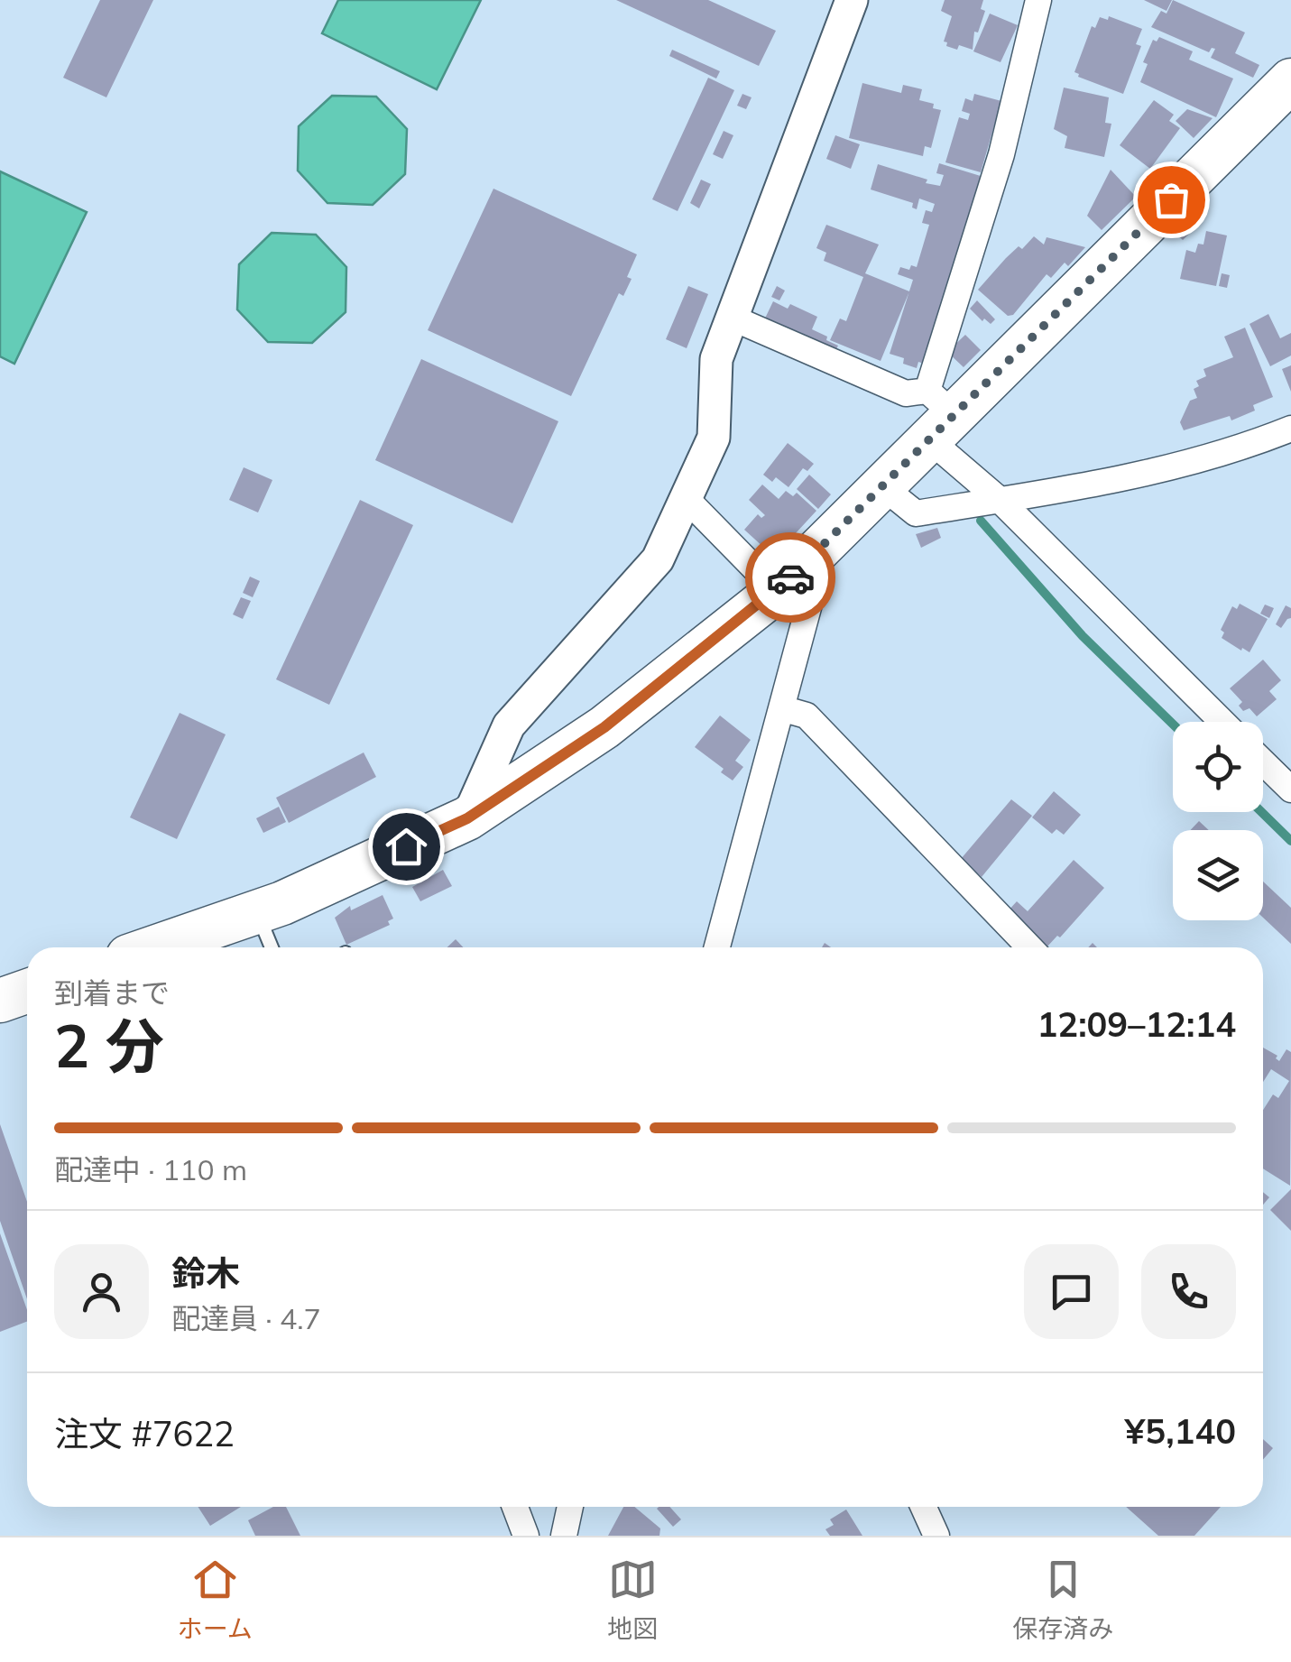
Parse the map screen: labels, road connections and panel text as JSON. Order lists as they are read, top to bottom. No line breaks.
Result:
{"page":{"heading":["2 分","到着まで","12:09–12:14"],"panel":["鈴木","配達員 · 4.7","注文 #7622","¥5,140"],"bar":"配達中 · 110 m","tabs":["ホーム","地図","保存済み"]}}
